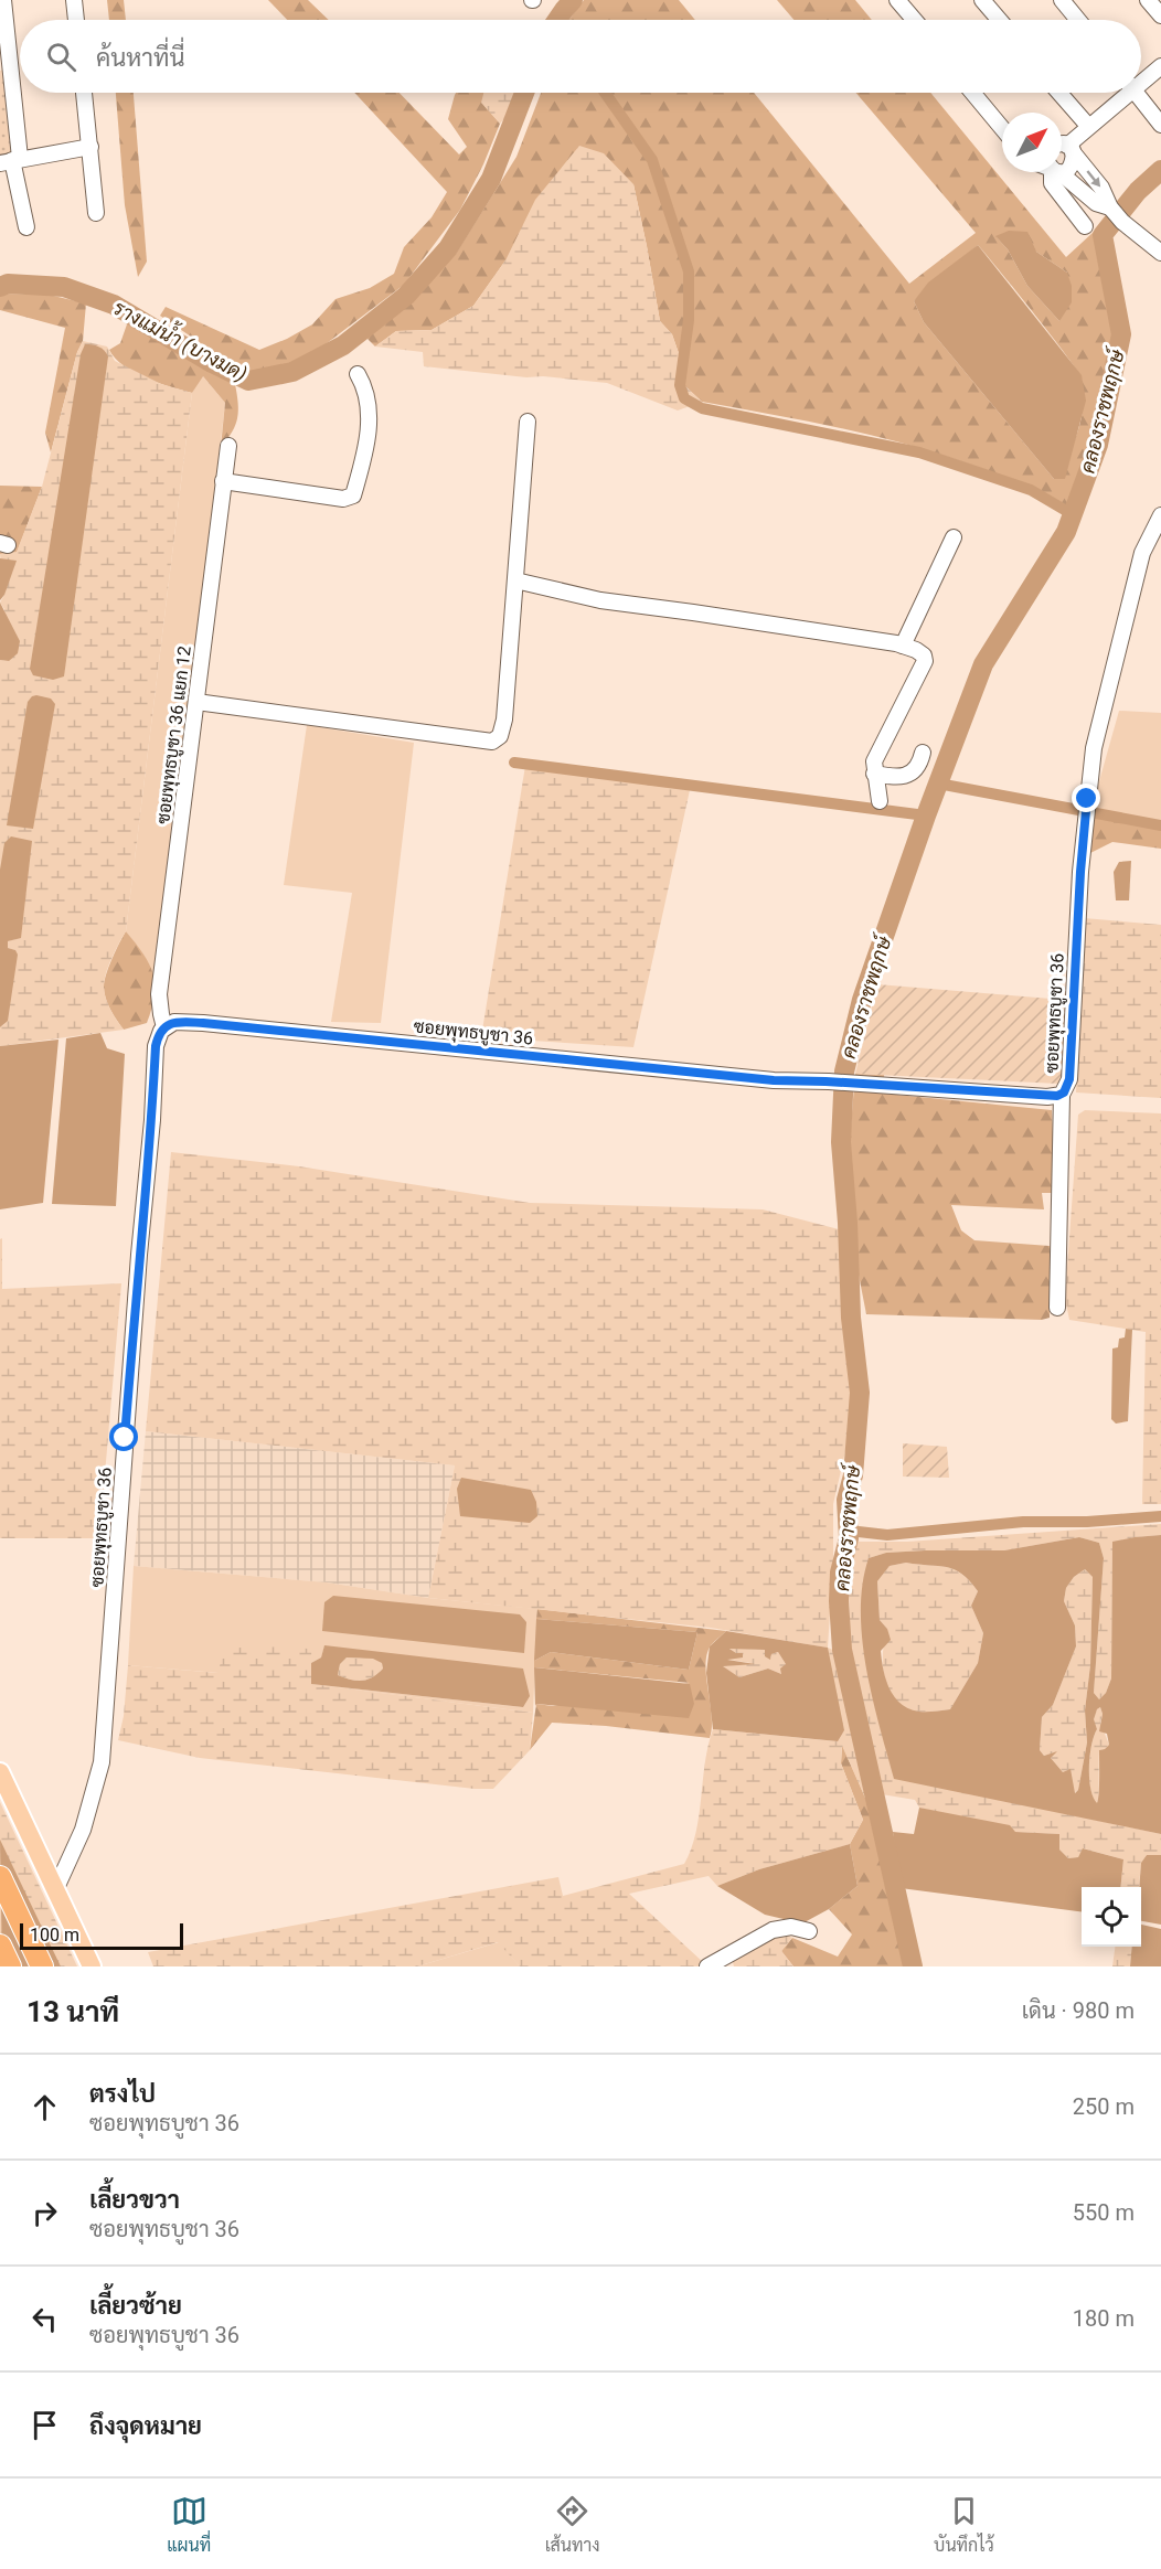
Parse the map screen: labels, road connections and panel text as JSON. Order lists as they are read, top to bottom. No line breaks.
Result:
{"streets":{"street":["ซอยพุทธบูชา 36 แยก 12","ซอยพุทธบูชา 36"]},"crossings":[["ซอยพุทธบูชา 36 แยก 12","ซอยพุทธบูชา 36"]],"water":["รางแม่น้ำ (บางมด)","คลองราชพฤกษ์"],"scale_bar":"100 m","north":"top right","page":{"search":"ค้นหาที่นี่","scale":"100 m","heading":["13 นาที","เดิน · 980 m"],"list":[["ตรงไป","ซอยพุทธบูชา 36","250 m"],["เลี้ยวขวา","ซอยพุทธบูชา 36","550 m"],["เลี้ยวซ้าย","ซอยพุทธบูชา 36","180 m"],"ถึงจุดหมาย"],"nav":["แผนที่","เส้นทาง","บันทึกไว้"]}}
